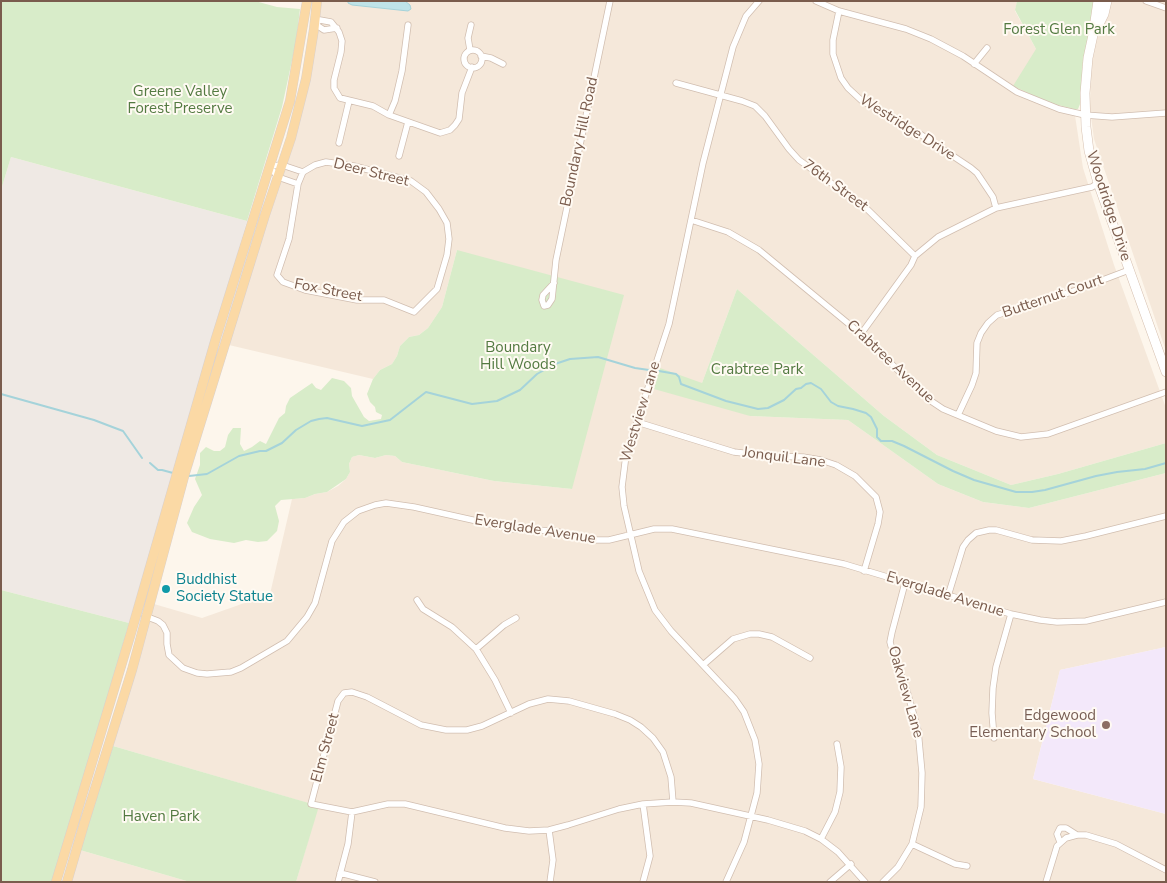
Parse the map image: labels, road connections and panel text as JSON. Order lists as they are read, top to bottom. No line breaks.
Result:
{"streets":{"street":["Westridge Drive","Boundary Hill Road","Deer Street","76th Street","Woodridge Drive","Fox Street","Butternut Court","Crabtree Avenue","Westview Lane","Jonquil Lane","Everglade Avenue","Oakview Lane","Elm Street"]},"crossings":[["Deer Street","Fox Street"],["76th Street","Westview Lane"],["Woodridge Drive","Butternut Court"],["Butternut Court","Crabtree Avenue"],["Crabtree Avenue","Westview Lane"],["Westview Lane","Jonquil Lane"],["Westview Lane","Everglade Avenue"],["Jonquil Lane","Everglade Avenue"],["Everglade Avenue","Oakview Lane"]],"parks":["Forest Glen Park","Greene Valley Forest Preserve","Boundary Hill Woods","Crabtree Park","Haven Park"],"places":["Buddhist Society Statue","Edgewood Elementary School"]}
